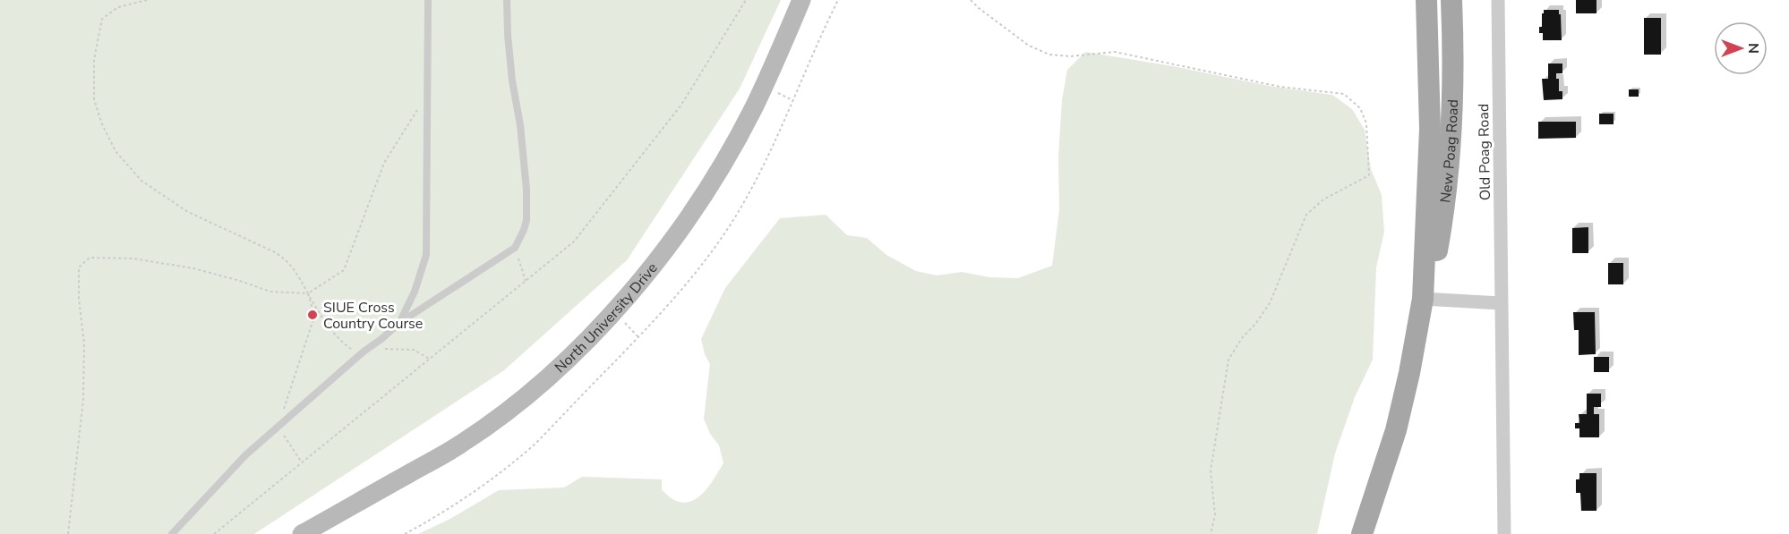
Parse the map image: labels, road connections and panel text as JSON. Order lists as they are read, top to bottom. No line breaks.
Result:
{"streets":{"main road":["New Poag Road","North University Drive"],"street":["Old Poag Road"]},"places":["SIUE Cross Country Course"],"north":"right"}
